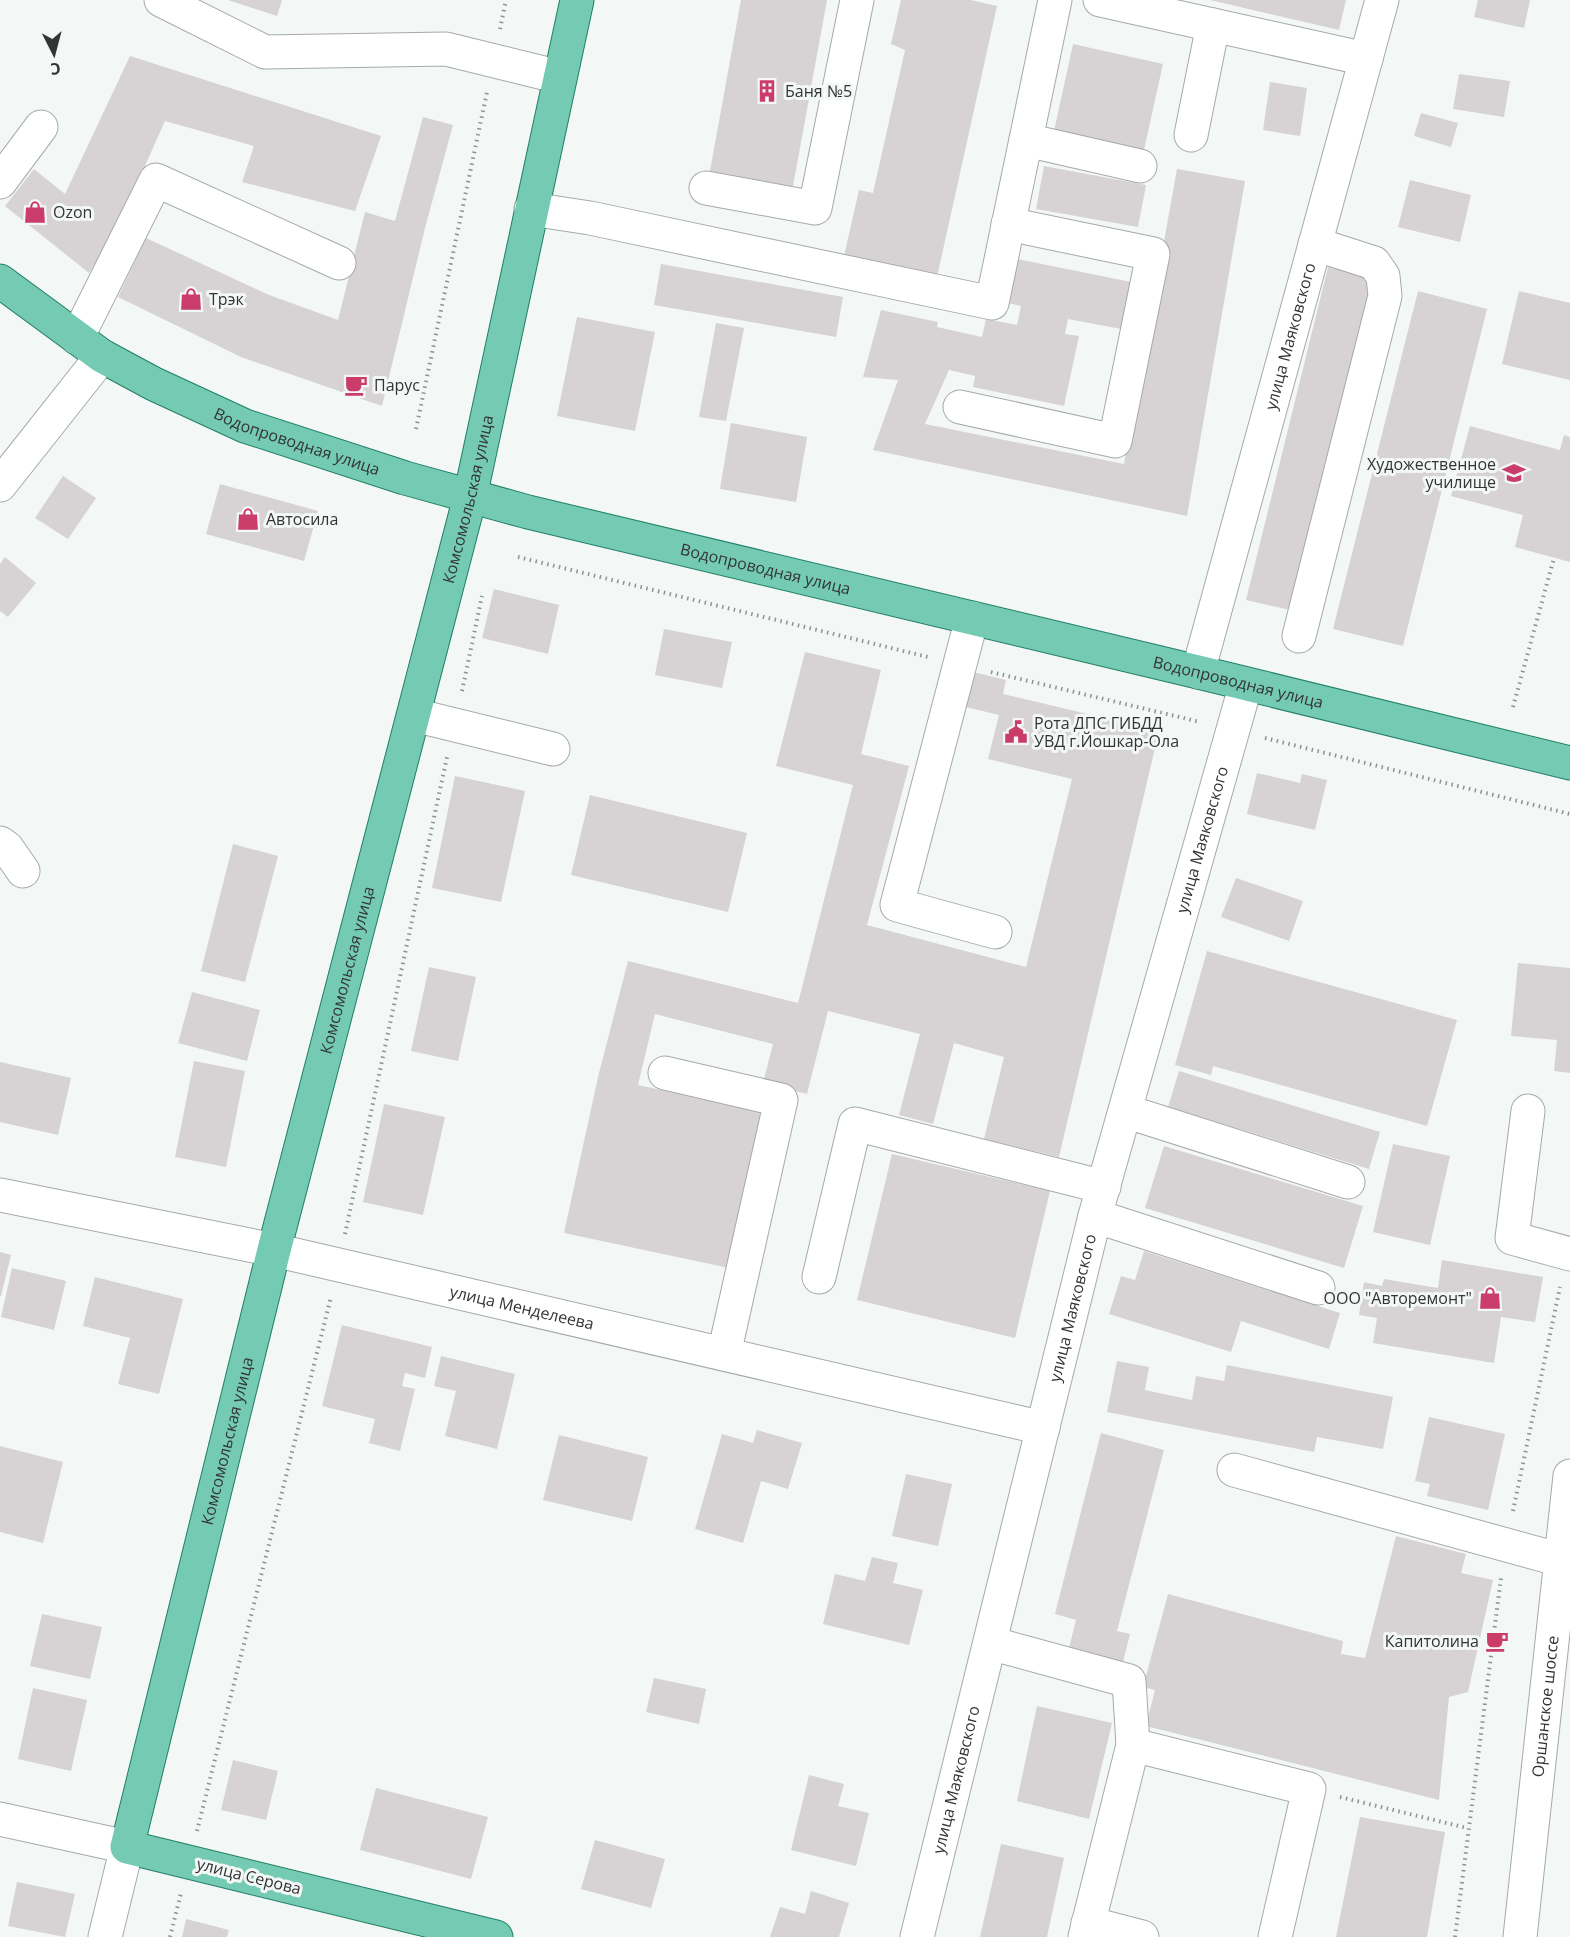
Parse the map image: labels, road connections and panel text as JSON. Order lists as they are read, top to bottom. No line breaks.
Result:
{"streets":{"main road":["Водопроводная улица","Комсомольская улица","улица Серова"],"street":["улица Маяковского","улица Менделеева","Оршанское шоссе"]},"crossings":[["улица Маяковского","Водопроводная улица"],["улица Маяковского","улица Менделеева"],["Водопроводная улица","Комсомольская улица"],["Комсомольская улица","улица Менделеева"],["Комсомольская улица","улица Серова"]],"places":{"building":["Баня №5"],"shop":["Ozon","Трэк","Автосила","ООО \"Авторемонт\""],"cafe":["Парус","Капитолина"],"school or university":["Художественное училище"],"public building":["Рота ДПС ГИБДД УВД г.Йошкар-Ола"]},"north":"bottom"}
